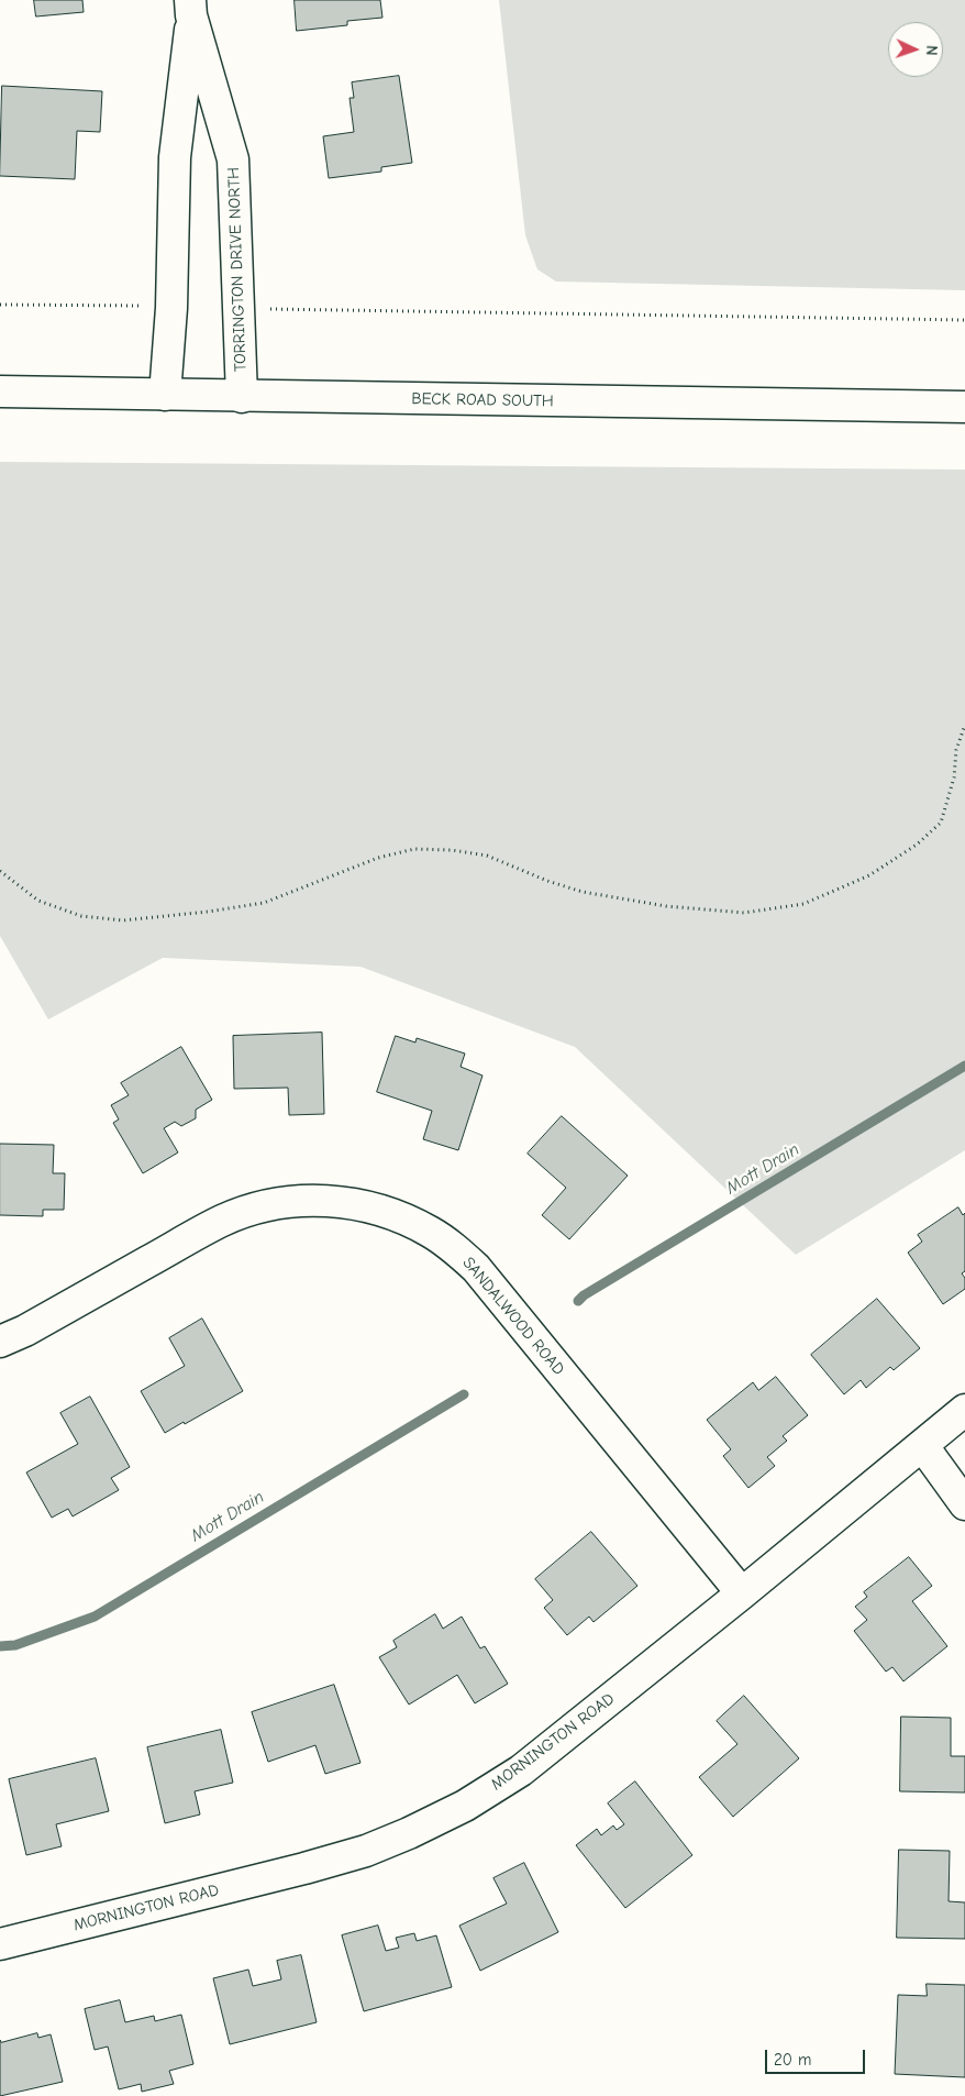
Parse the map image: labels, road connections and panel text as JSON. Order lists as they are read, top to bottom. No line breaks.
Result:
{"streets":{"street":["TORRINGTON DRIVE NORTH","BECK ROAD SOUTH","SANDALWOOD ROAD","MORNINGTON ROAD"]},"crossings":[["TORRINGTON DRIVE NORTH","BECK ROAD SOUTH"],["SANDALWOOD ROAD","MORNINGTON ROAD"]],"water":["Mott Drain"],"scale_bar":"20 m","north":"right"}
